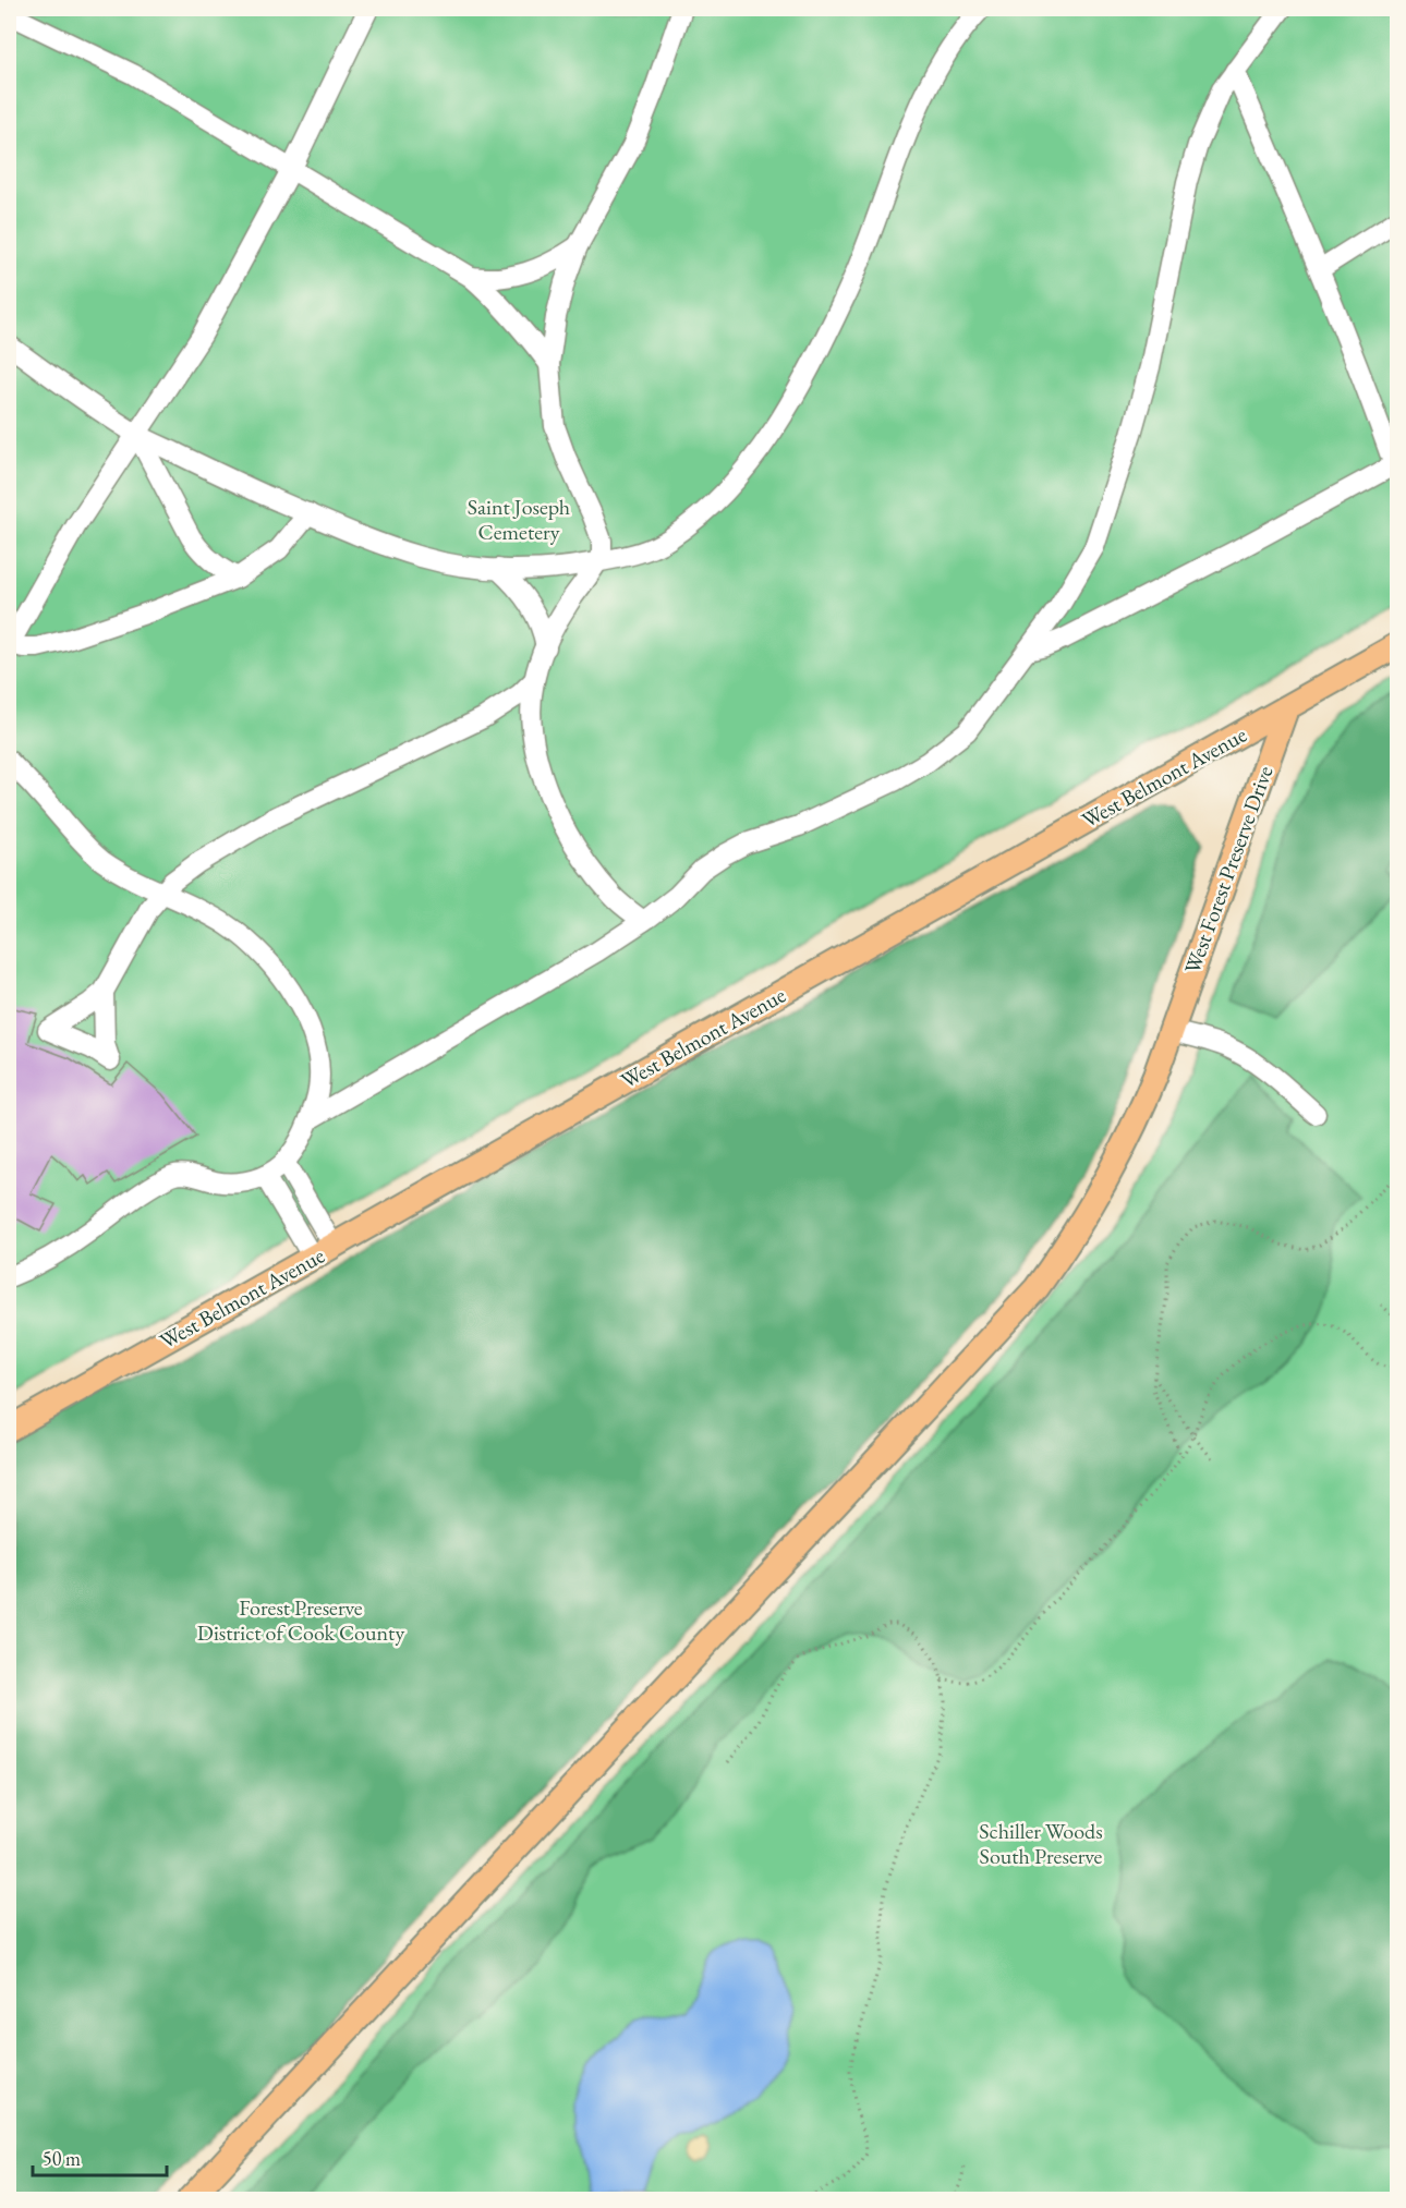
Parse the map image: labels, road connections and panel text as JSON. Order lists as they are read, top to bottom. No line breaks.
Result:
{"streets":{"main road":["West Belmont Avenue","West Forest Preserve Drive"]},"crossings":[["West Belmont Avenue","West Forest Preserve Drive"]],"parks":["Saint Joseph Cemetery","Forest Preserve District of Cook County","Schiller Woods South Preserve"],"scale_bar":"50 m"}
